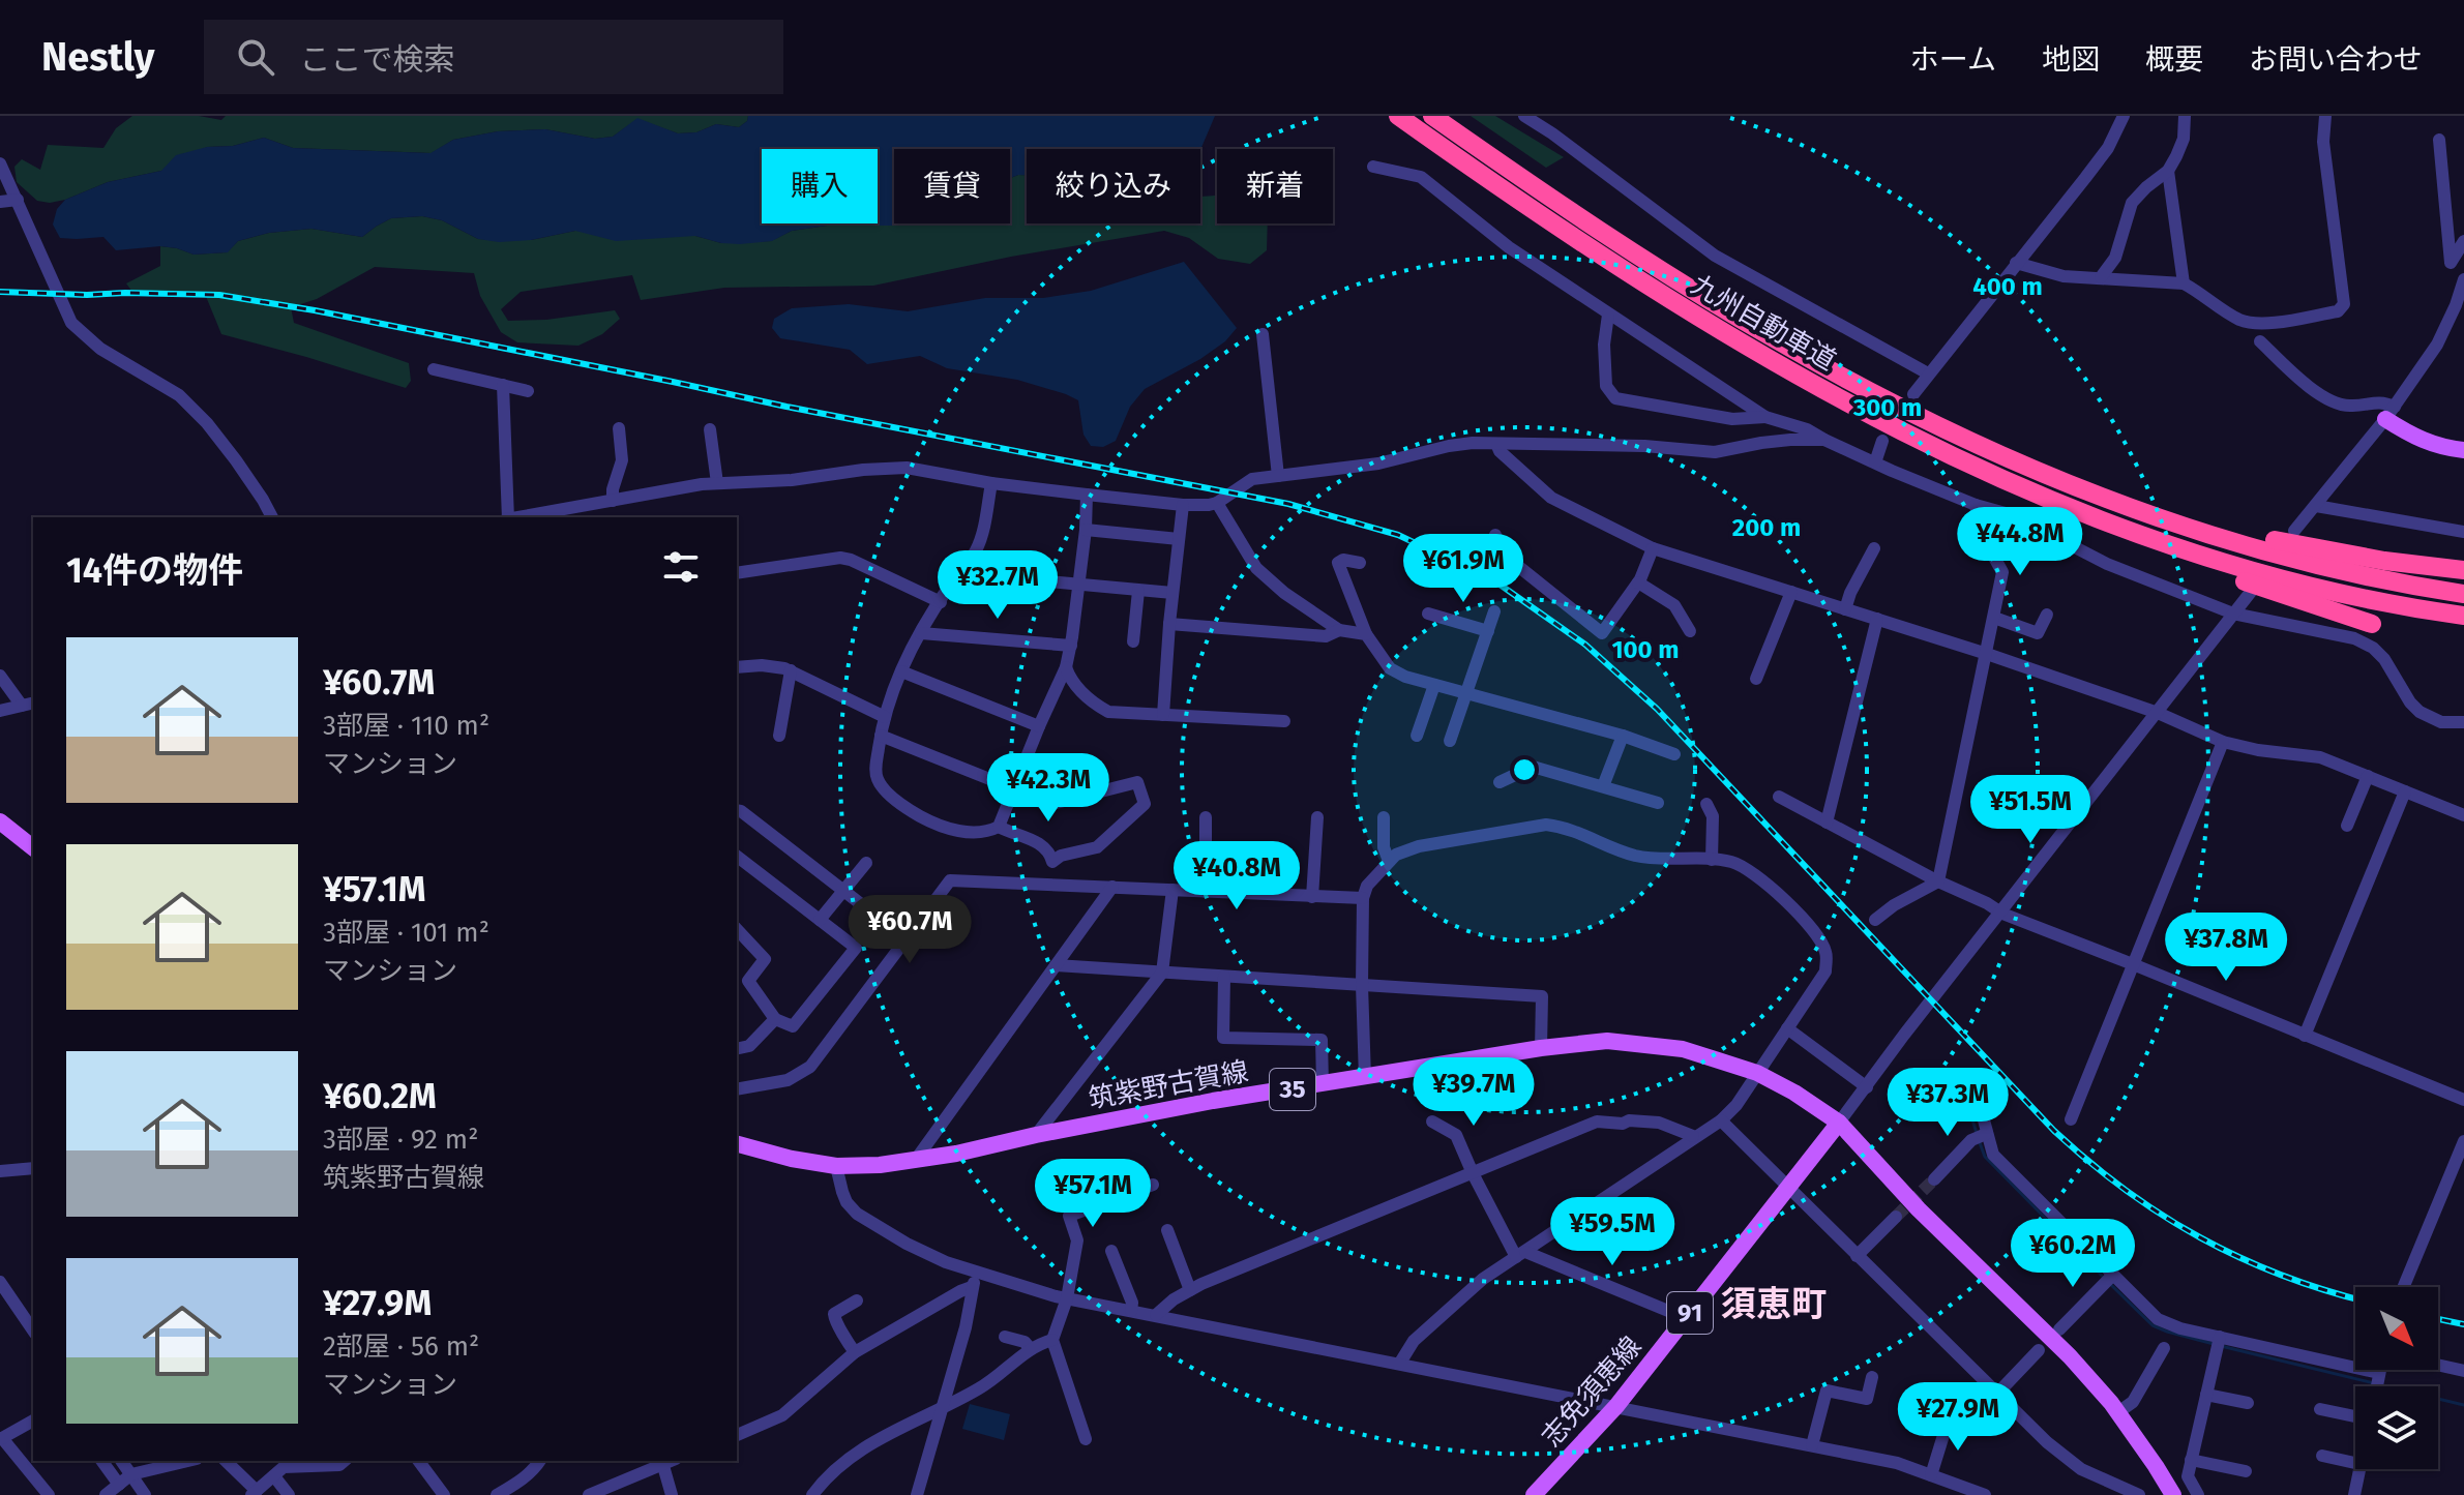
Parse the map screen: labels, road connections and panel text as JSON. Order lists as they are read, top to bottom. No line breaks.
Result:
{"streets":{"highway":["九州自動車道"],"main road":["筑紫野古賀線","35","91","志免須恵線"]},"crossings":[["筑紫野古賀線","志免須恵線"]],"districts":["須恵町"],"north":"bottom right","page":{"header":"Nestly","search":"ここで検索","nav":["ホーム","地図","概要","お問い合わせ"],"chip":["購入","賃貸","絞り込み","新着"],"price":["¥44.8M","¥61.9M","¥32.7M","¥42.3M","¥51.5M","¥40.8M","¥60.7M","¥37.8M","¥39.7M","¥37.3M","¥57.1M","¥59.5M","¥60.2M","¥27.9M"],"heading":"14件の物件","list":[{"name":"¥60.7M","note":"3部屋 · 110 m² · マンション"},{"name":"¥57.1M","note":"3部屋 · 101 m² · マンション"},{"name":"¥60.2M","note":"3部屋 · 92 m² · 筑紫野古賀線"},{"name":"¥27.9M","note":"2部屋 · 56 m² · マンション"}]},"rings":["400 m","300 m","200 m","100 m"]}
